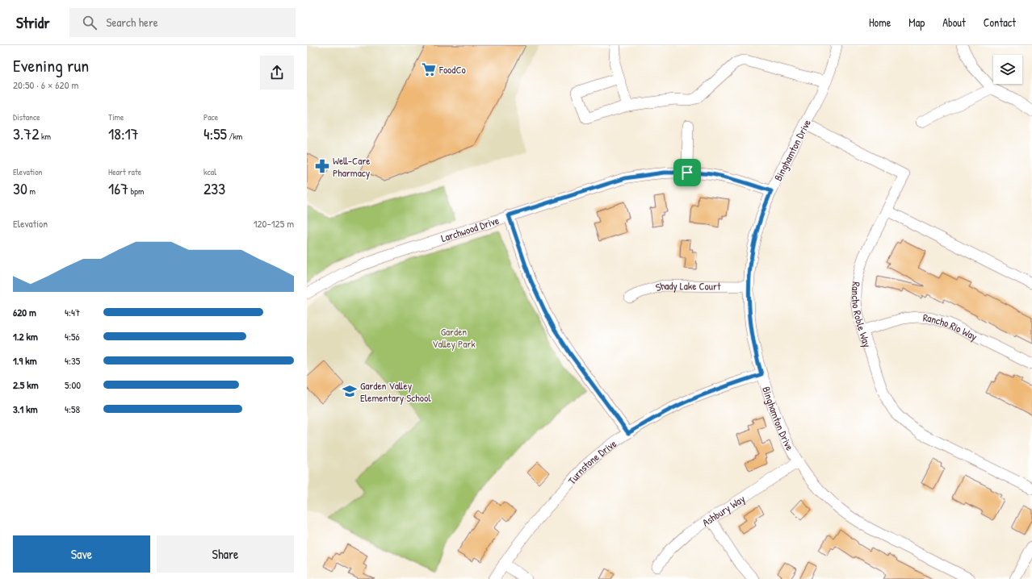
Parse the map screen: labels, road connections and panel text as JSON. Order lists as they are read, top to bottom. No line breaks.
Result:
{"streets":{"street":["Binghamton Drive","Larchwood Drive","Shady Lake Court","Rancho Roble Way","Rancho Rio Way","Turnstone Drive","Ashbury Way"]},"crossings":[["Binghamton Drive","Larchwood Drive"],["Binghamton Drive","Shady Lake Court"],["Binghamton Drive","Rancho Roble Way"],["Binghamton Drive","Turnstone Drive"],["Binghamton Drive","Ashbury Way"],["Rancho Roble Way","Rancho Rio Way"]],"parks":["Garden Valley Park"],"places":{"supermarket":["FoodCo"],"pharmacy":["Well-Care Pharmacy"],"school or university":["Garden Valley Elementary School"]},"page":{"header":"Stridr","search":"Search here","nav":["Home","Map","About","Contact"],"heading":["Evening run","20:50 · 6 × 620 m"],"stats":[["Distance","3.72 km"],["Time","18:17"],["Pace","4:55 /km"],["Elevation","30 m"],["Heart rate","167 bpm"],["kcal","233"]],"chart":["Elevation","120–125 m"],"list":[{"name":"620 m","note":"4:47"},{"name":"1.2 km","note":"4:56"},{"name":"1.9 km","note":"4:35"},{"name":"2.5 km","note":"5:00"},{"name":"3.1 km","note":"4:58"}],"buttons":["Save","Share"]}}
